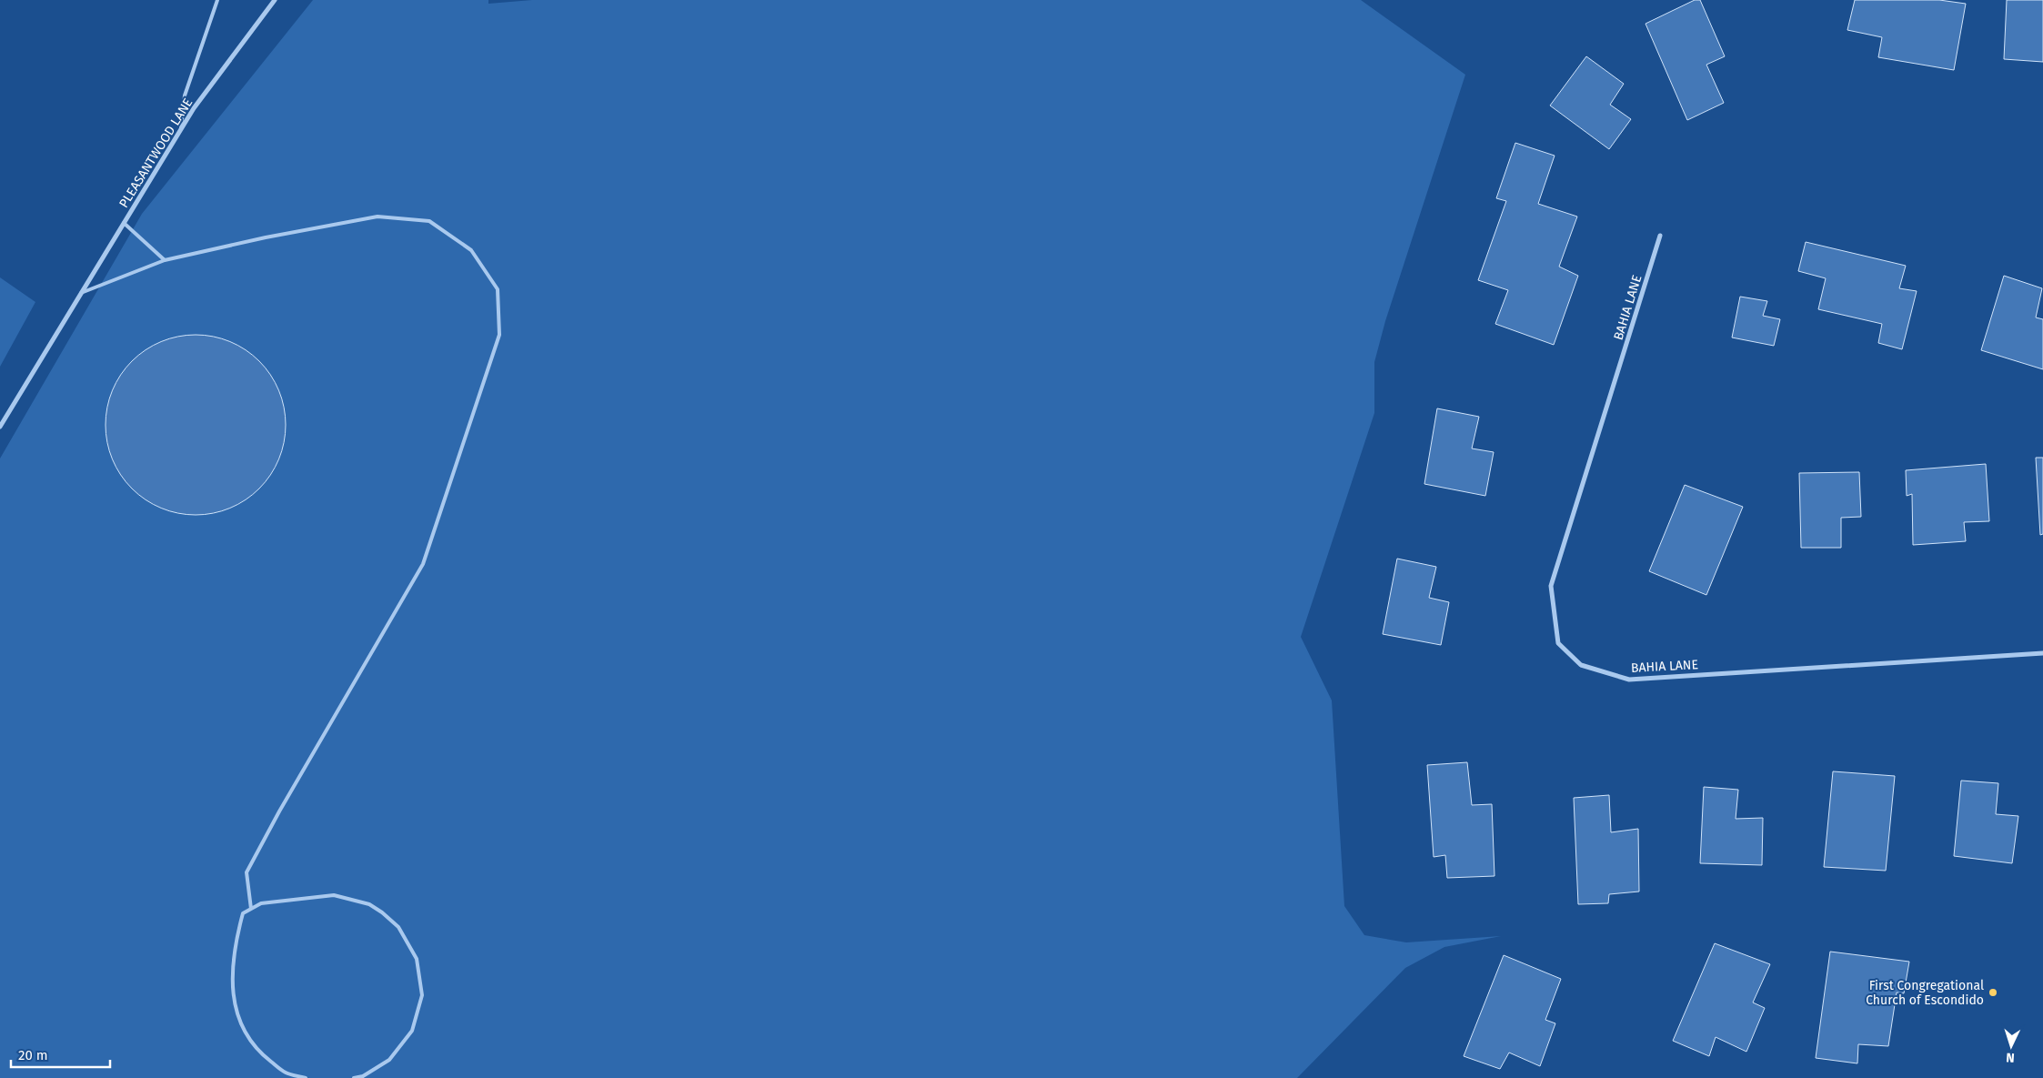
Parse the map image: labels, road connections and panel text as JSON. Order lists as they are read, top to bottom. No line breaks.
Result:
{"streets":{"street":["PLEASANTWOOD LANE","BAHIA LANE"]},"places":["First Congregational Church of Escondido"],"scale_bar":"20 m","north":"bottom"}
